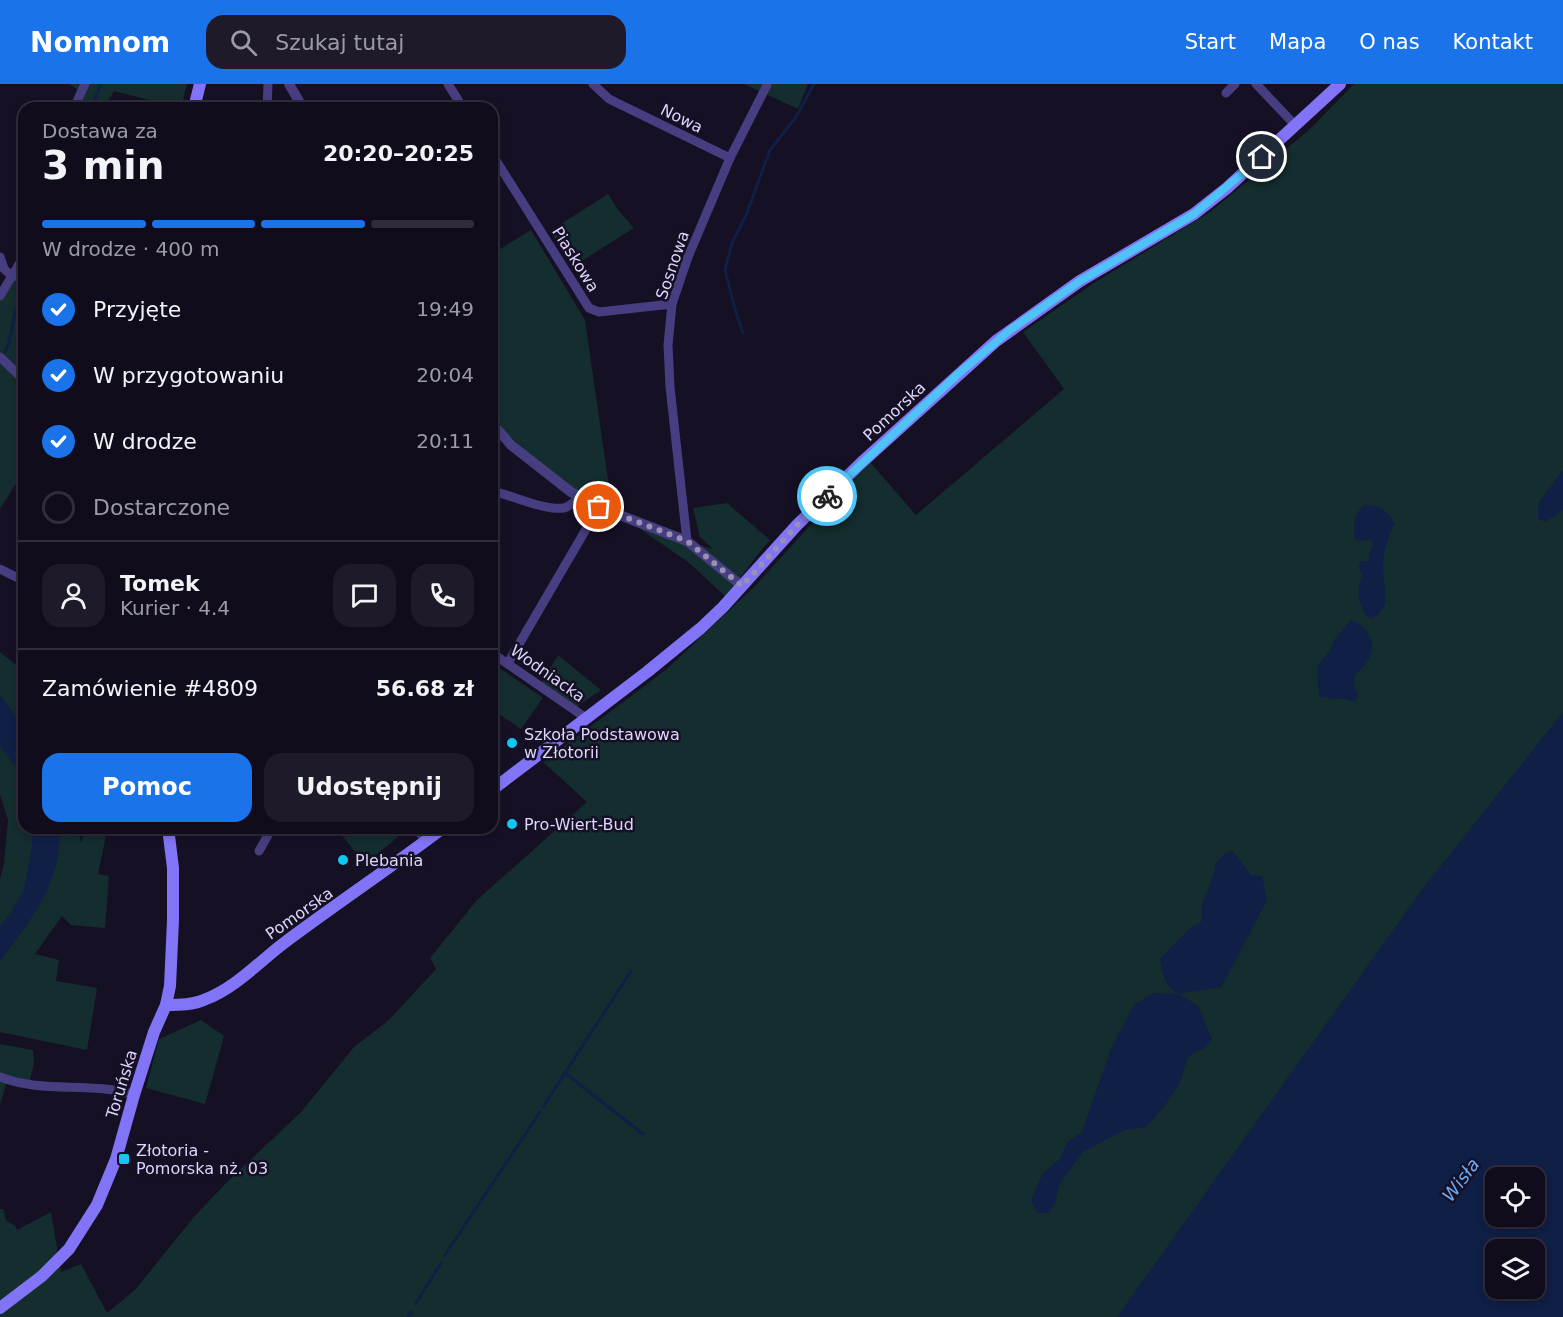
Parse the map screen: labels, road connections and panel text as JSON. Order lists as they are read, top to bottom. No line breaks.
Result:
{"streets":{"main road":["Pomorska","Toruńska"],"street":["Nowa","Piaskowa","Sosnowa","Wodniacka"]},"crossings":[["Nowa","Sosnowa"],["Piaskowa","Sosnowa"],["Pomorska","Wodniacka"],["Pomorska","Toruńska"]],"water":["Wisła"],"places":{"other":["Szkoła Podstawowa w Złotorii","Pro-Wiert-Bud","Plebania"],"transit":["Złotoria - Pomorska nż. 03"]},"page":{"header":"Nomnom","search":"Szukaj tutaj","nav":["Start","Mapa","O nas","Kontakt"],"heading":["3 min","Dostawa za","20:20–20:25"],"panel":["Tomek","Kurier · 4.4","Zamówienie #4809","56.68 zł"],"bar":"W drodze · 400 m","list":[["Przyjęte","19:49"],["W przygotowaniu","20:04"],["W drodze","20:11"],"Dostarczone"],"buttons":["Pomoc","Udostępnij"]}}
